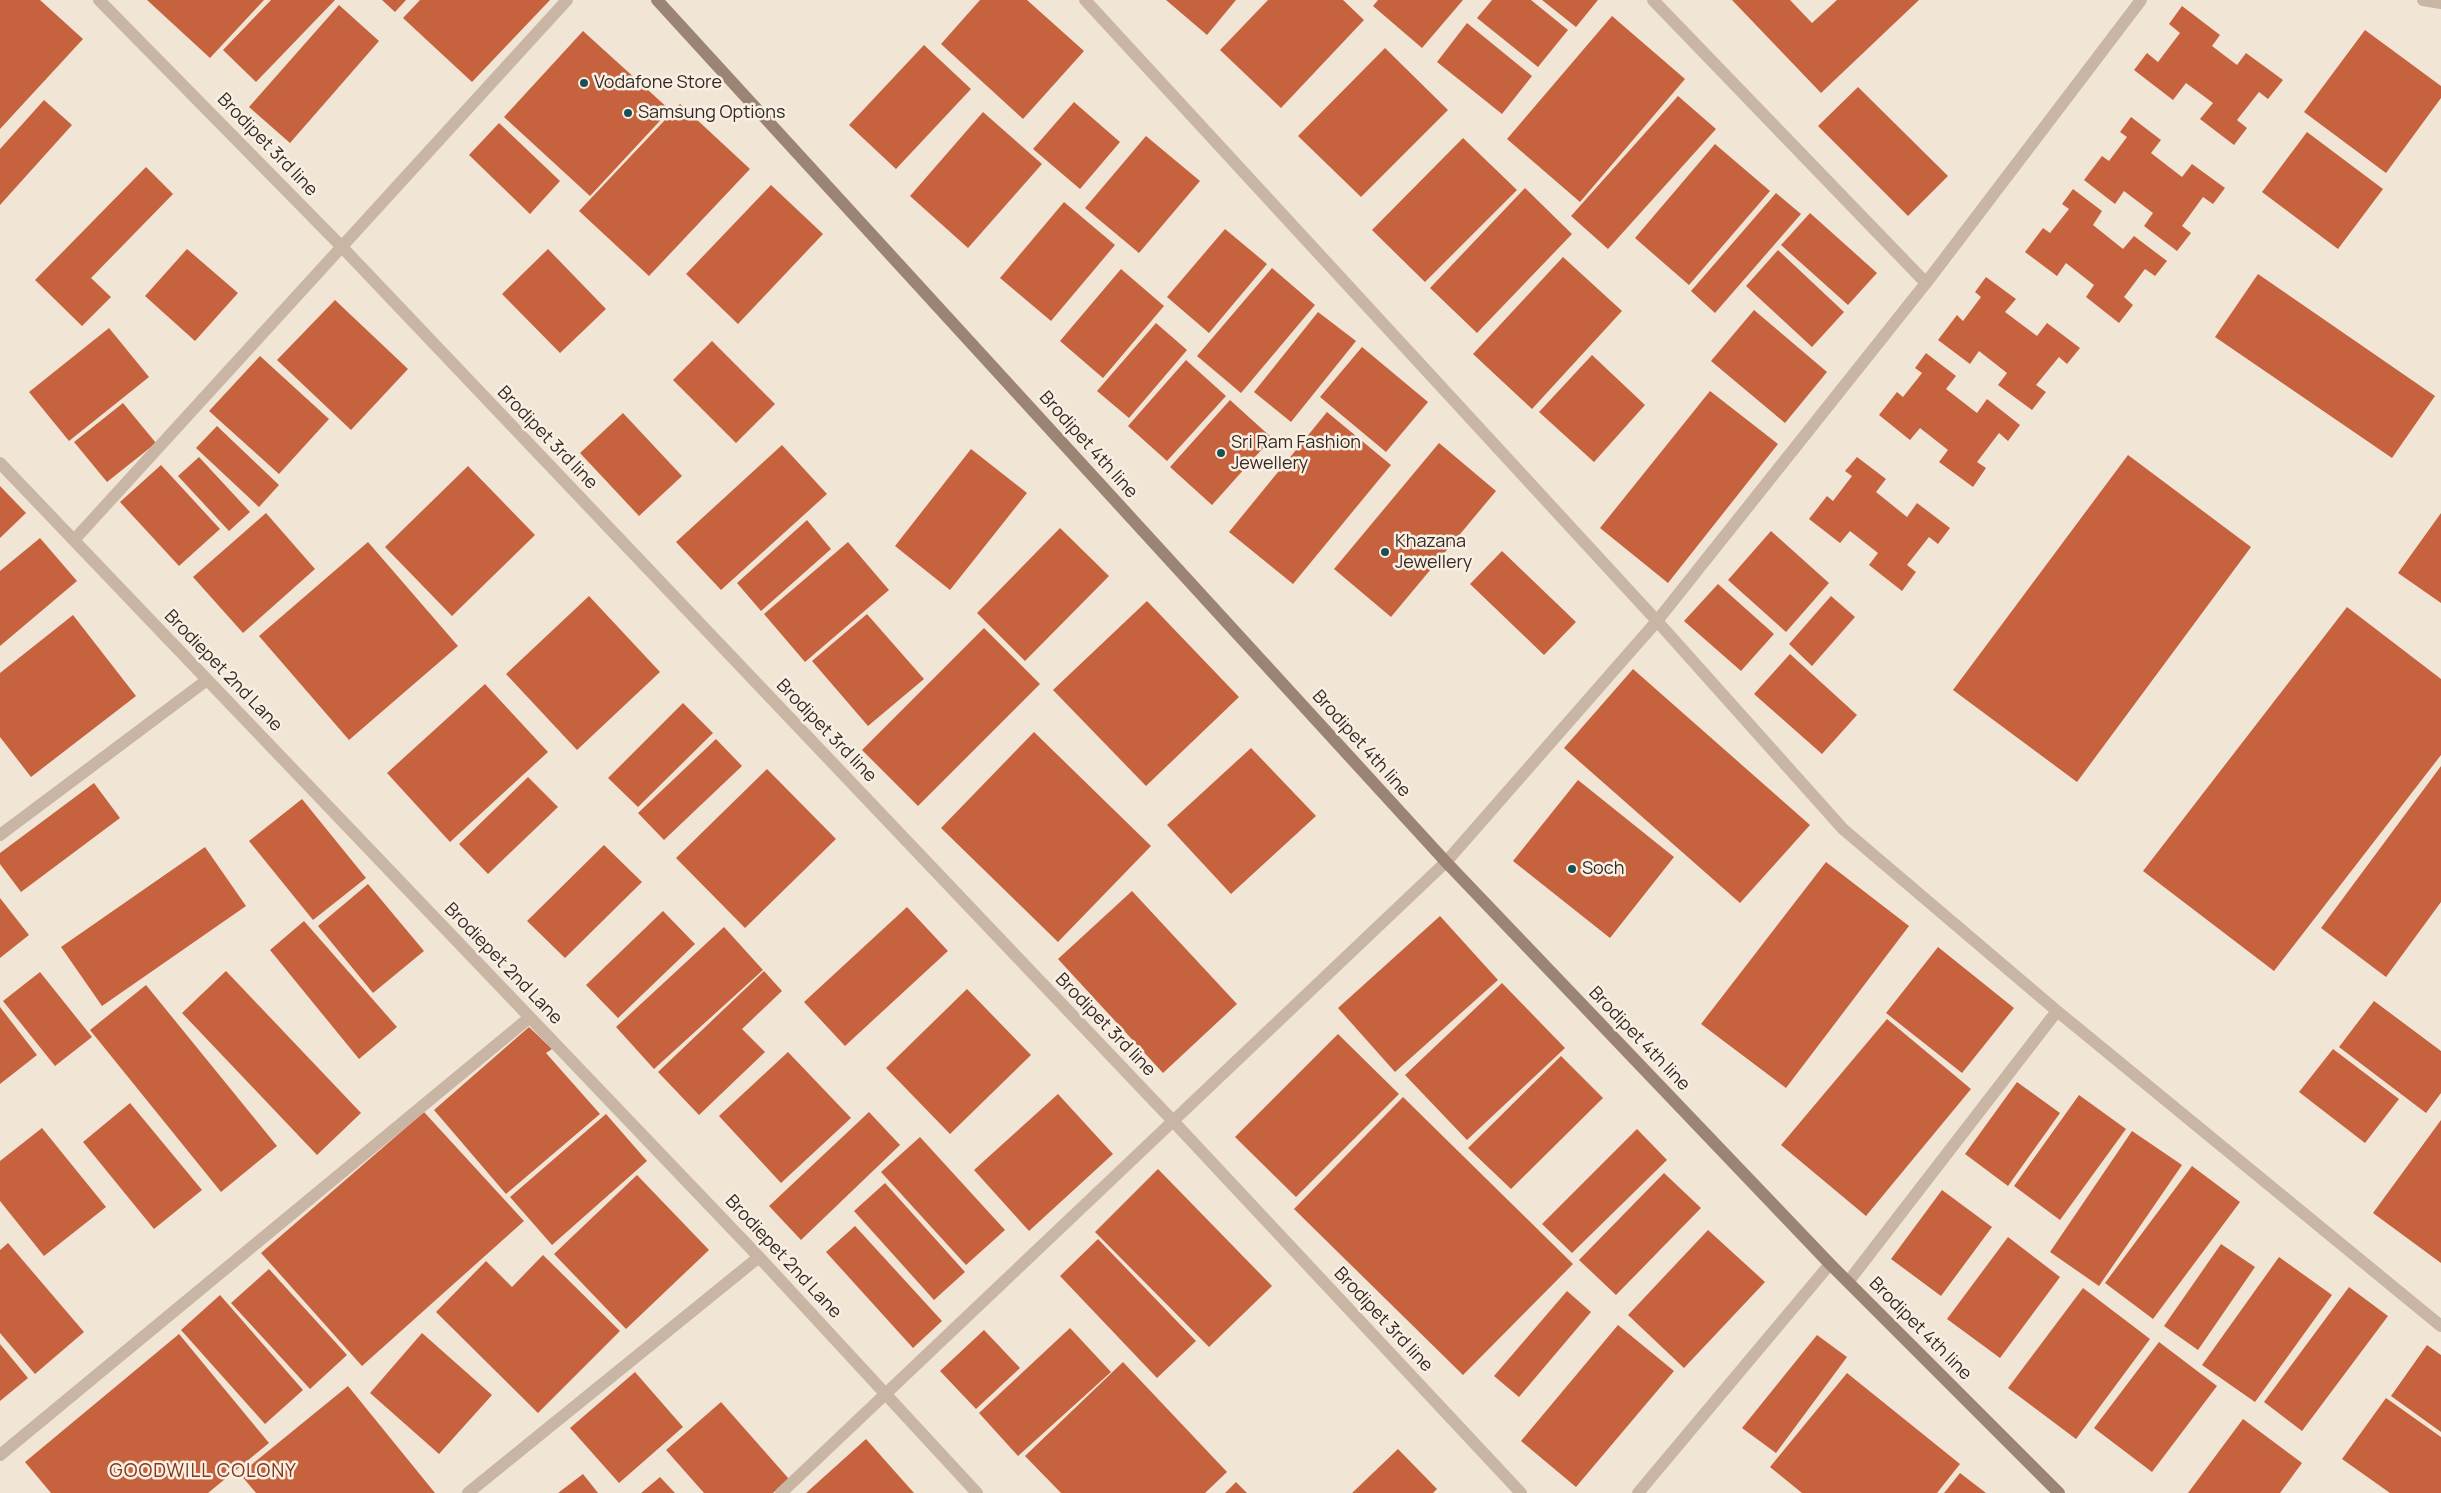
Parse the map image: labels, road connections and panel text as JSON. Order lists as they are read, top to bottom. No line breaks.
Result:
{"streets":{"street":["Brodipet 3rd line","Brodipet 4th line","Brodiepet 2nd Lane"]},"districts":["GOODWILL COLONY"],"places":["Vodafone Store","Samsung Options","Sri Ram Fashion Jewellery","Khazana Jewellery","Soch"]}
